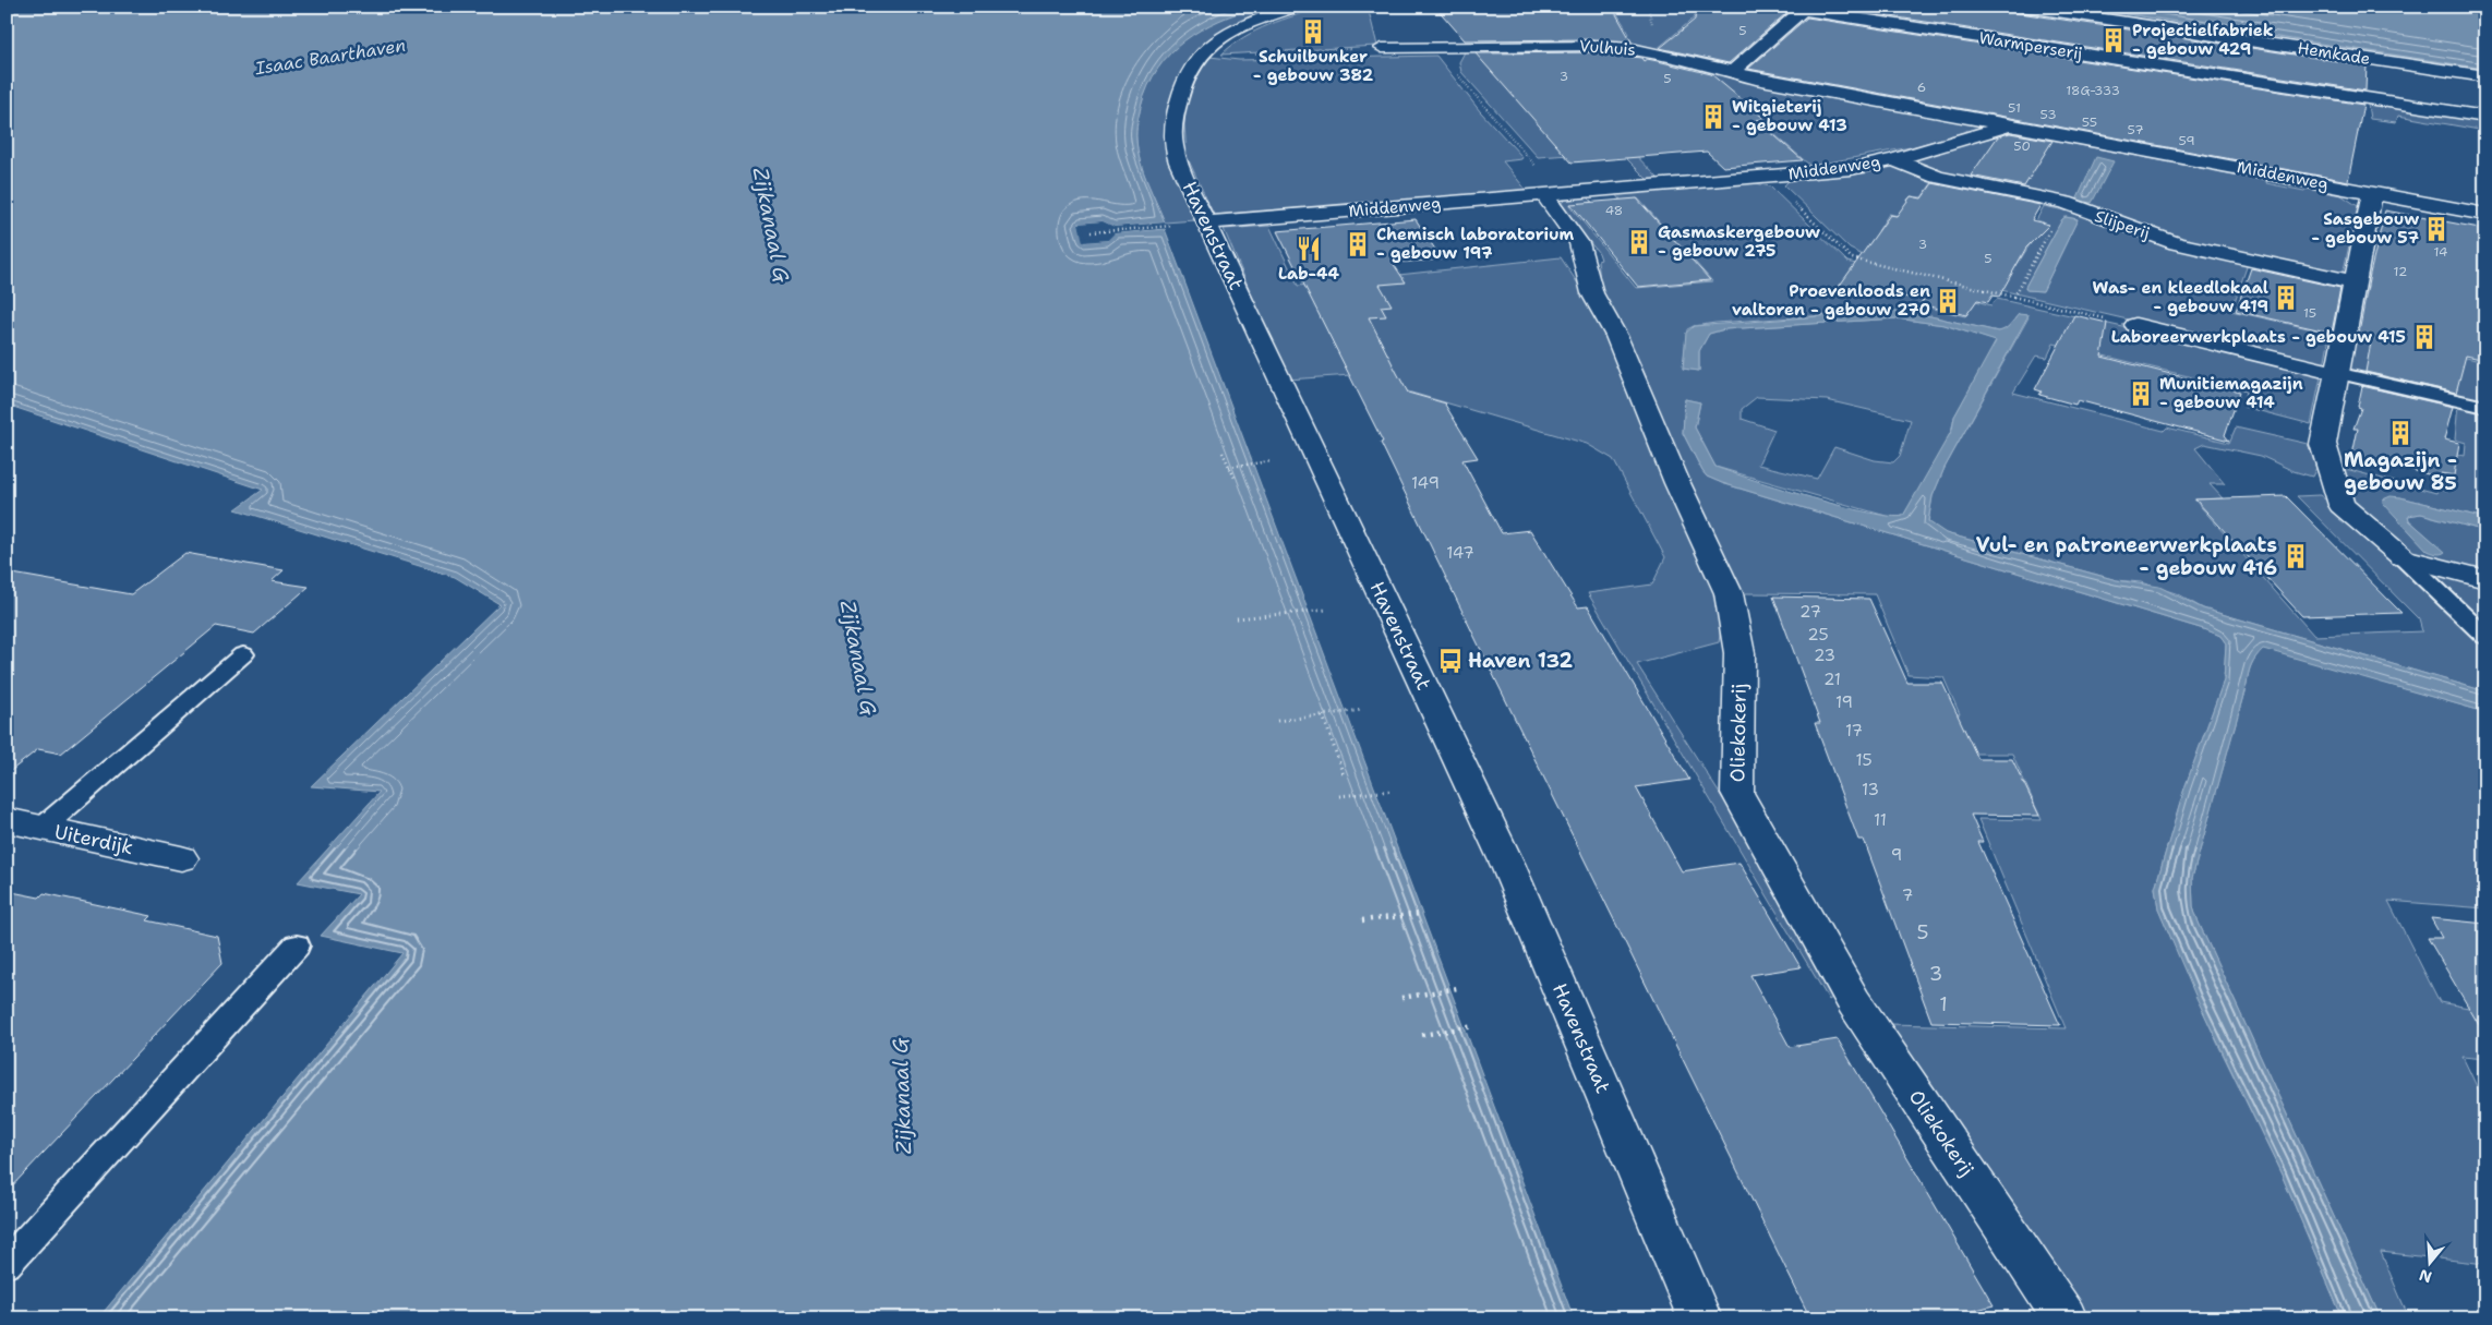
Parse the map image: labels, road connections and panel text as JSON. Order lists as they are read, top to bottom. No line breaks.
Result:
{"streets":{"street":["Warmperserij","Vulhuis","Hemkade","Middenweg","Slijperij","Havenstraat","Oliekokerij","Uiterdijk"]},"crossings":[["Warmperserij","Vulhuis"],["Vulhuis","Middenweg"],["Middenweg","Slijperij"],["Middenweg","Havenstraat"],["Middenweg","Oliekokerij"]],"water":["Isaac Baarthaven","Zijkanaal G"],"places":{"building":["Schuilbunker - gebouw 382","Projectielfabriek - gebouw 429","Witgieterij - gebouw 413","Sasgebouw - gebouw 57","Gasmaskergebouw - gebouw 275","Chemisch laboratorium - gebouw 197","Was- en kleedlokaal - gebouw 419","Proevenloods en valtoren - gebouw 270","Laboreerwerkplaats - gebouw 415","Munitiemagazijn - gebouw 414","Magazijn - gebouw 85","Vul- en patroneerwerkplaats - gebouw 416"],"restaurant":["Lab-44"],"bus stop":["Haven 132"]},"house_numbers":["5","3","5","6","18G-333","51","53","55","57","59","50","48","3","14","5","12","15","149","147","27","25","23","21","19","17","15","13","11","9","7","5","3","1"],"north":"bottom"}
